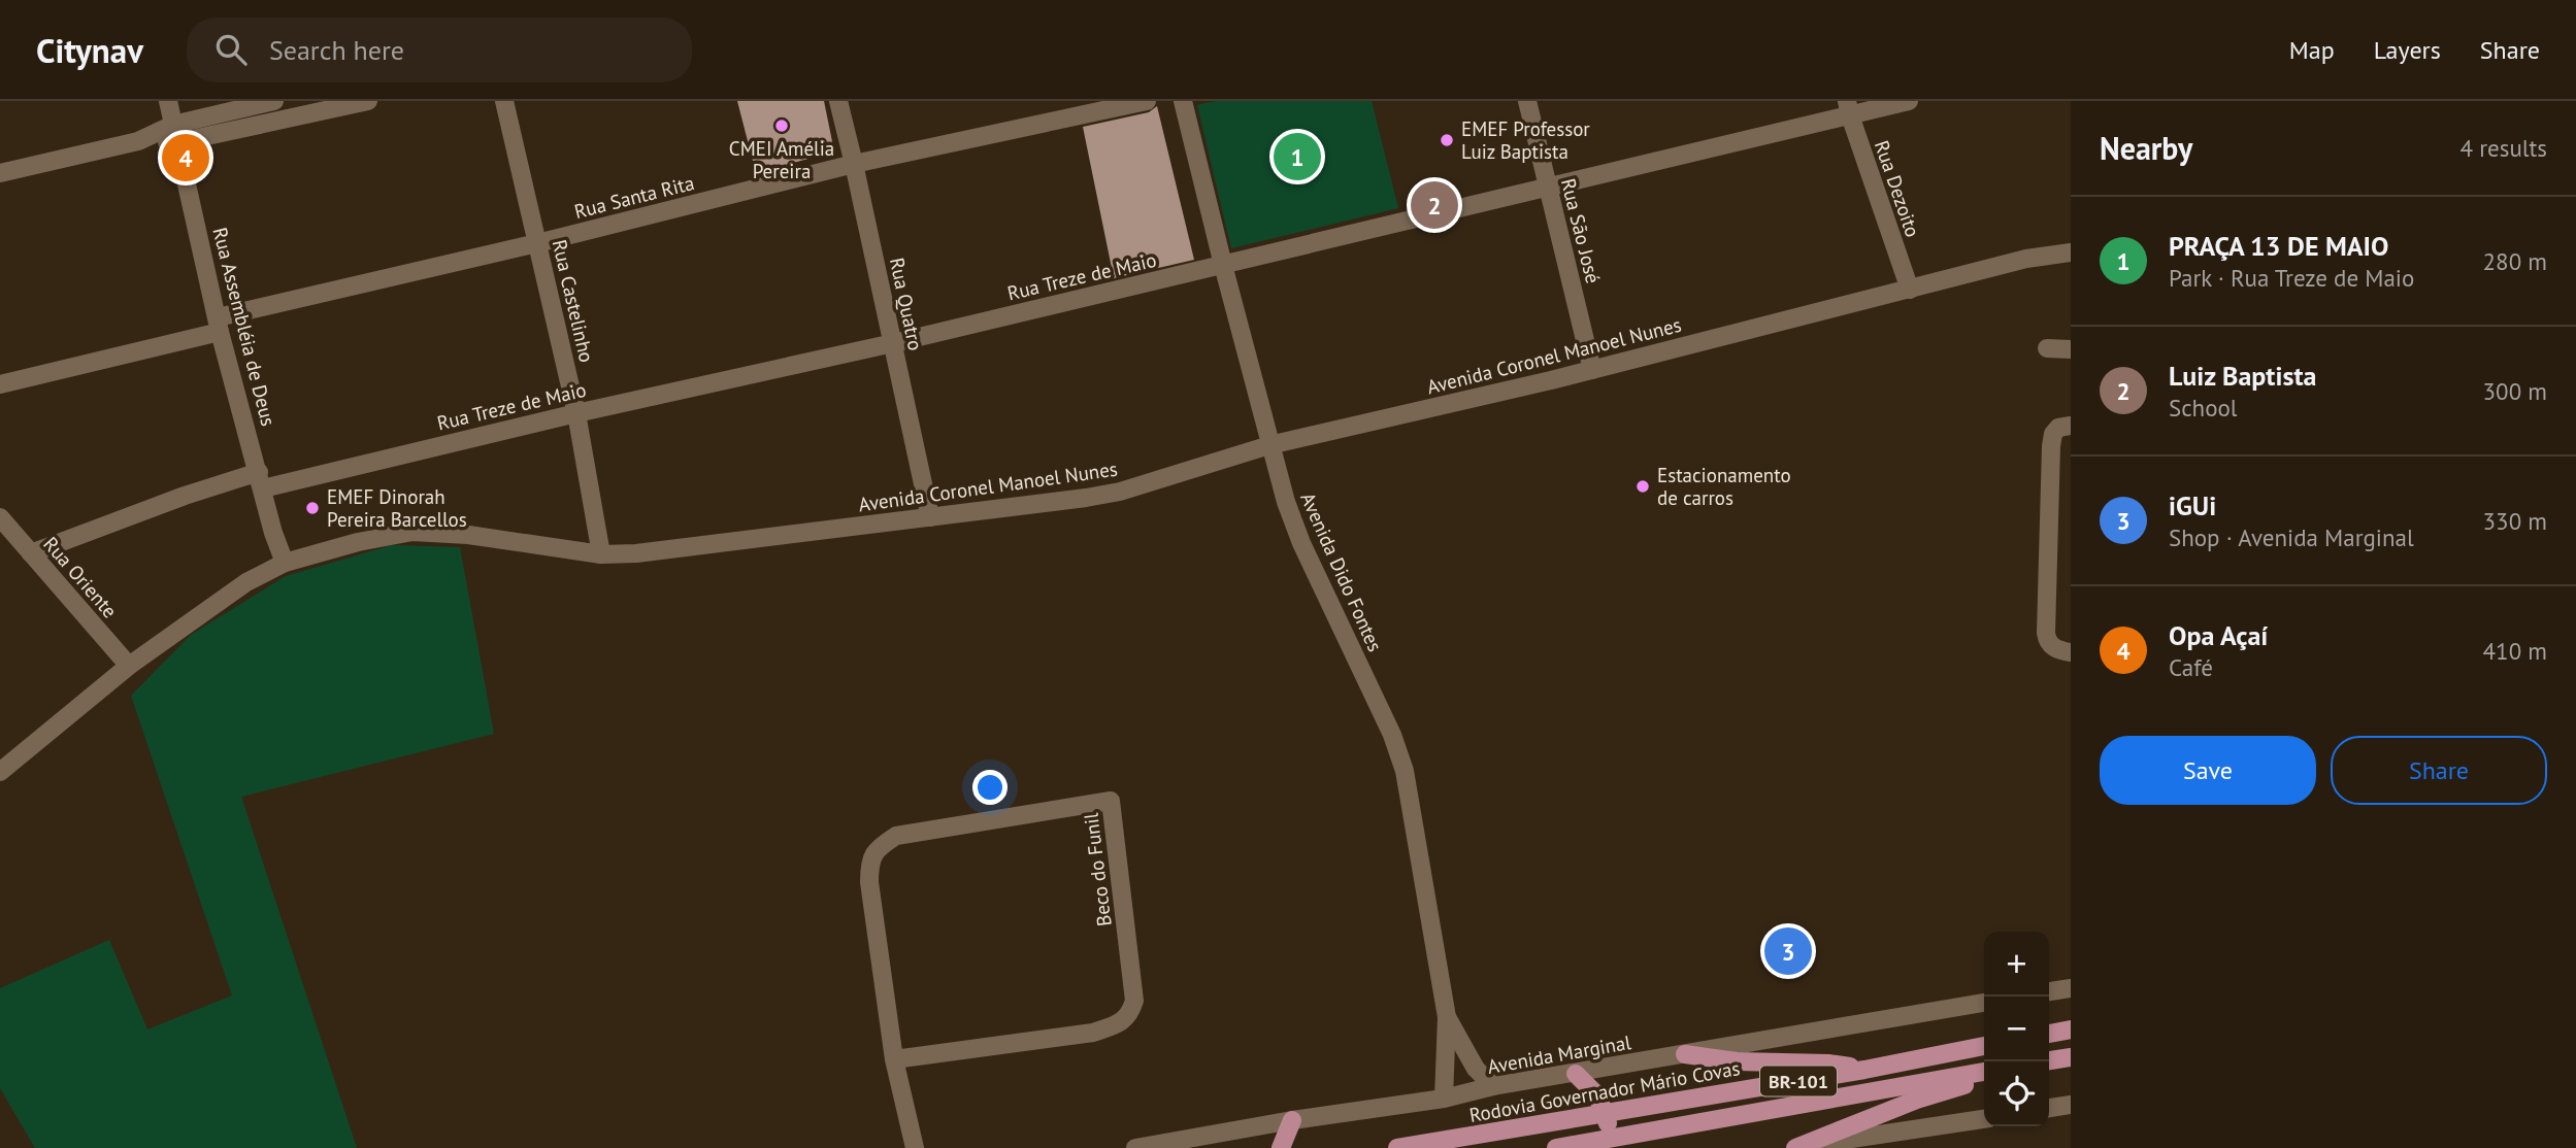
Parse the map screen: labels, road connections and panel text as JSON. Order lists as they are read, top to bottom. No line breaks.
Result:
{"streets":{"main road":["BR-101","Rodovia Governador Mário Covas"],"street":["Rua Dezoito","Rua Santa Rita","Rua São José","Rua Treze de Maio","Rua Castelinho","Rua Quatro","Rua Assembléia de Deus","Avenida Coronel Manoel Nunes","Avenida Dido Fontes","Rua Oriente","Beco do Funil","Avenida Marginal"]},"crossings":[["Rua Dezoito","Rua Treze de Maio"],["Rua Dezoito","Avenida Coronel Manoel Nunes"],["Rua Santa Rita","Rua Castelinho"],["Rua Santa Rita","Rua Quatro"],["Rua Santa Rita","Rua Assembléia de Deus"],["Rua São José","Rua Treze de Maio"],["Rua São José","Avenida Coronel Manoel Nunes"],["Rua Treze de Maio","Rua Castelinho"],["Rua Treze de Maio","Rua Quatro"],["Rua Treze de Maio","Rua Assembléia de Deus"],["Rua Treze de Maio","Avenida Dido Fontes"],["Rua Treze de Maio","Rua Oriente"],["Rua Castelinho","Avenida Coronel Manoel Nunes"],["Rua Quatro","Avenida Coronel Manoel Nunes"],["Rua Assembléia de Deus","Avenida Coronel Manoel Nunes"],["Avenida Coronel Manoel Nunes","Avenida Dido Fontes"],["Avenida Coronel Manoel Nunes","Rua Oriente"],["Avenida Dido Fontes","Avenida Marginal"]],"places":["CMEI Amélia Pereira","EMEF Professor Luiz Baptista","Estacionamento de carros","EMEF Dinorah Pereira Barcellos"],"page":{"header":"Citynav","search":"Search here","nav":["Map","Layers","Share"],"heading":["Nearby","4 results"],"pins":["1","4","2","3"],"list":[{"mark":"1","name":"PRAÇA 13 DE MAIO","note":"Park · Rua Treze de Maio","value":"280 m"},{"mark":"2","name":"Luiz Baptista","note":"School","value":"300 m"},{"mark":"3","name":"iGUi","note":"Shop · Avenida Marginal","value":"330 m"},{"mark":"4","name":"Opa Açaí","note":"Café","value":"410 m"}],"buttons":["Save","Share"],"map_buttons":["+","−"]}}
